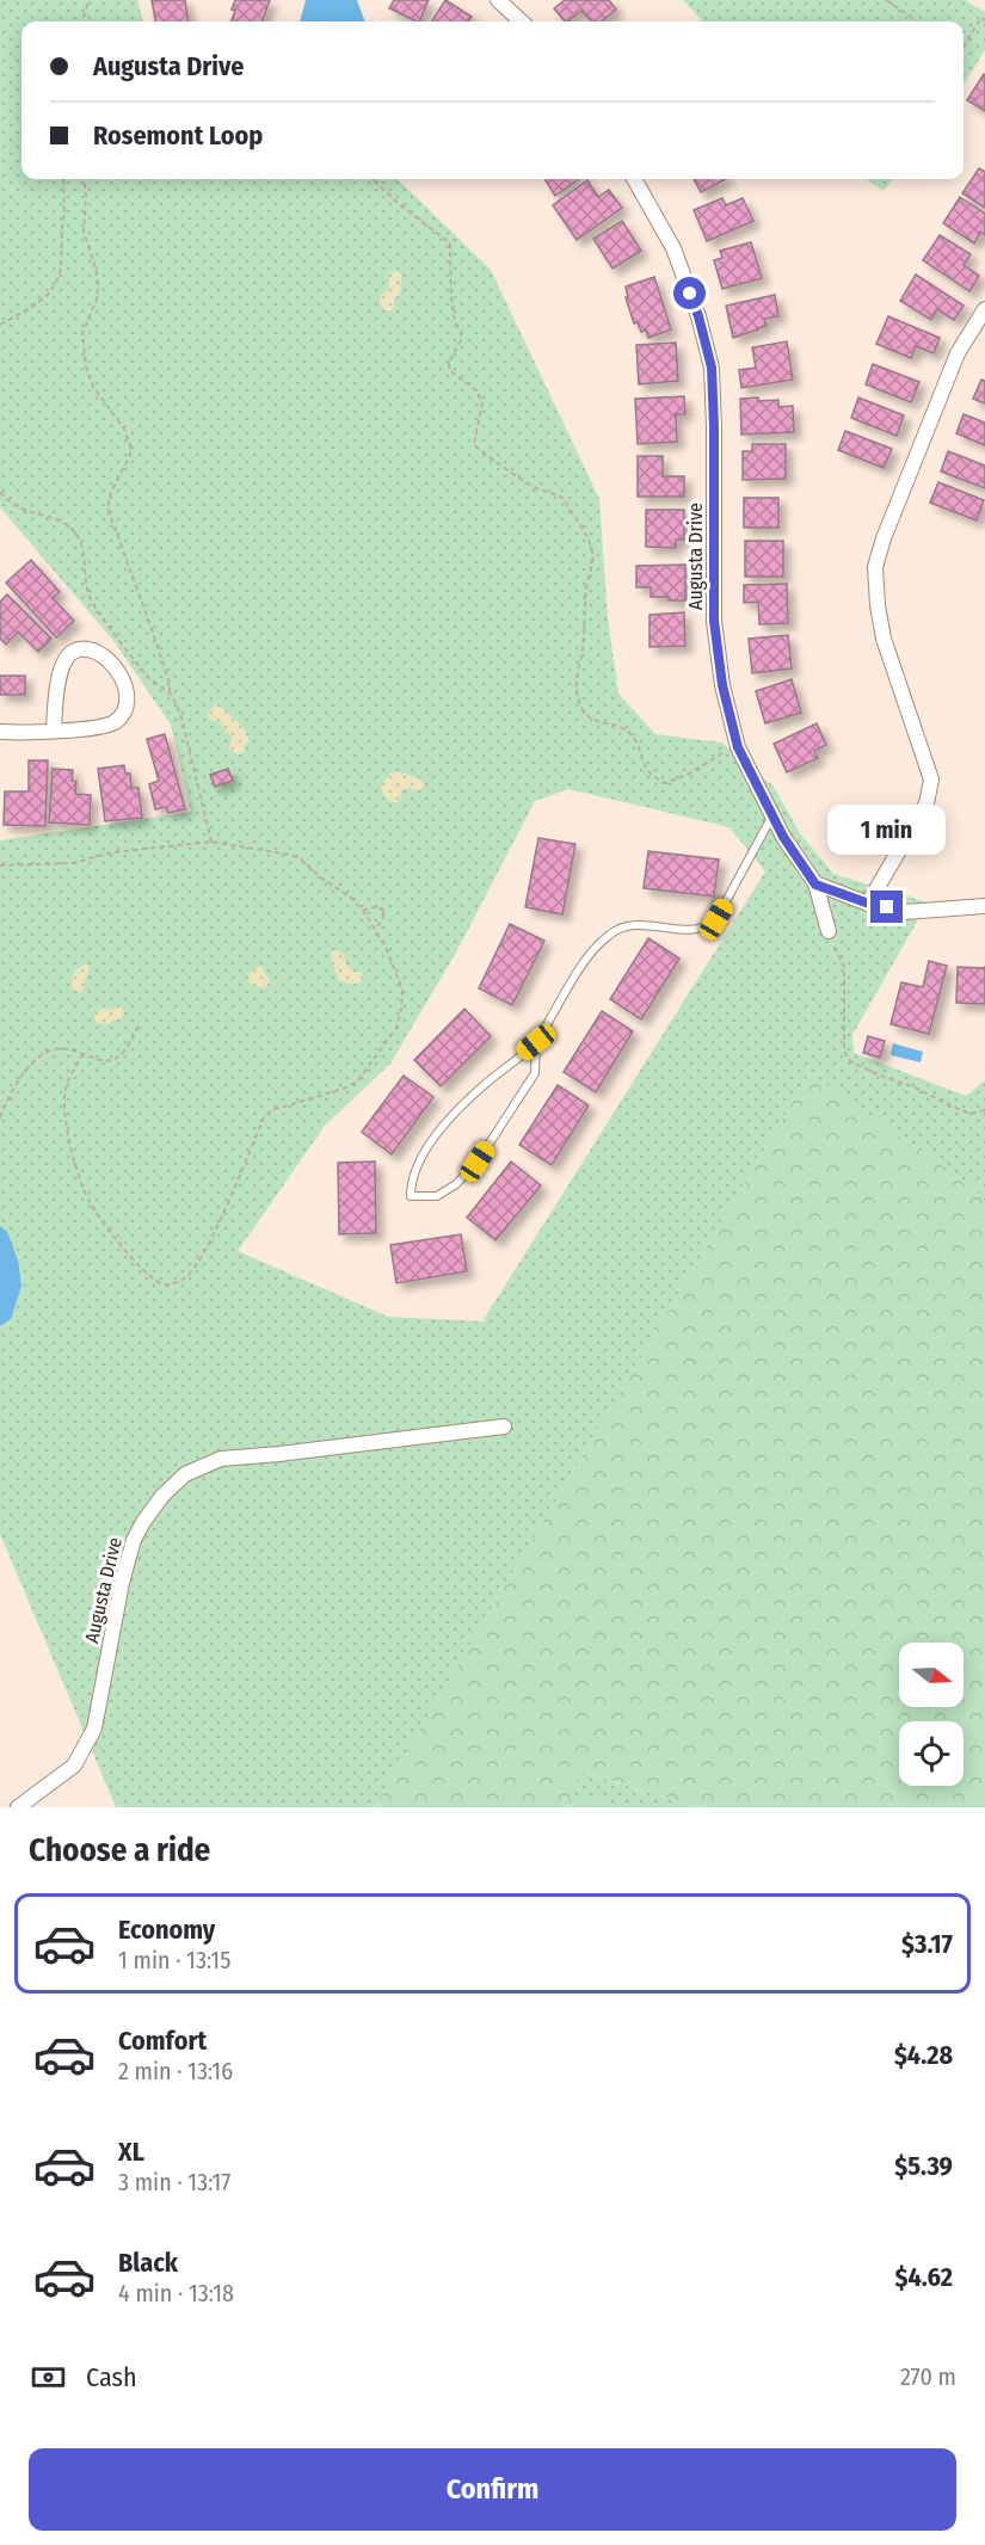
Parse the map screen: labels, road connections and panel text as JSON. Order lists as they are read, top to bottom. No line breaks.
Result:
{"streets":{"street":["Augusta Drive"]},"north":"right","page":{"banner":["Augusta Drive","Rosemont Loop"],"bubble":"1 min","heading":"Choose a ride","list":[{"name":"Economy","note":"1 min · 13:15","value":"$3.17"},{"name":"Comfort","note":"2 min · 13:16","value":"$4.28"},{"name":"XL","note":"3 min · 13:17","value":"$5.39"},{"name":"Black","note":"4 min · 13:18","value":"$4.62"}],"pay":["Cash","270 m"],"buttons":"Confirm"}}
